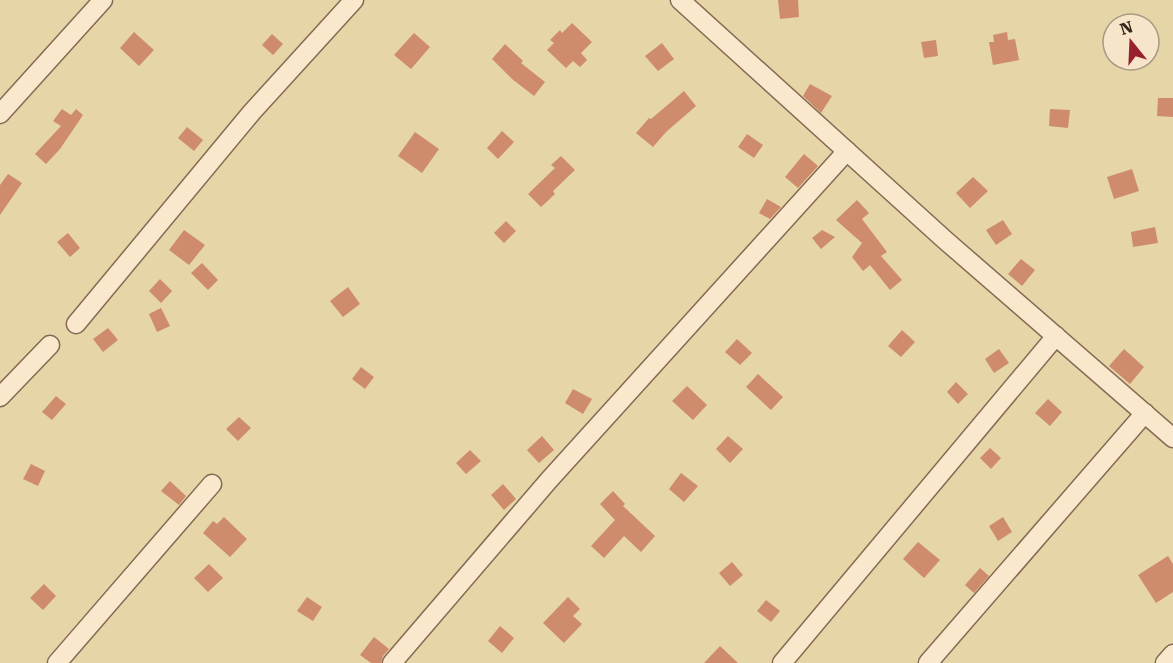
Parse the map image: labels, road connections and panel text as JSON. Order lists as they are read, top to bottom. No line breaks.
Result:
{"north":"top"}
